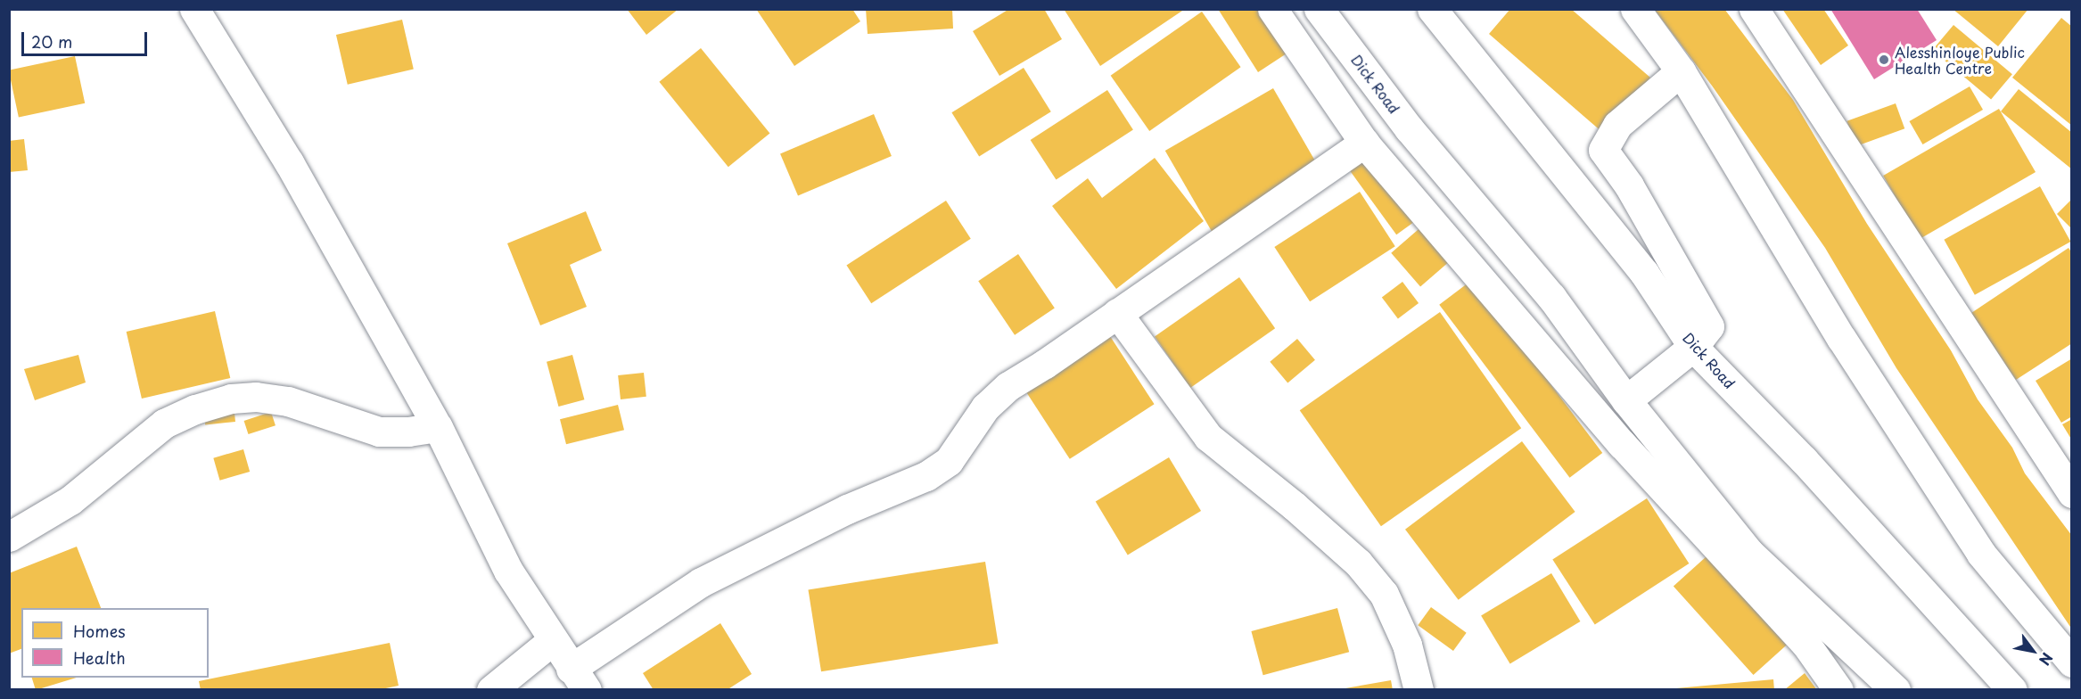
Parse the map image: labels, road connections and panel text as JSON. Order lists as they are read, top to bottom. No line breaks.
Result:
{"streets":{"street":["Dick Road"]},"places":["Alesshinloye Public Health Centre"],"legend":["Homes","Health"],"scale_bar":"20 m","north":"bottom right"}
